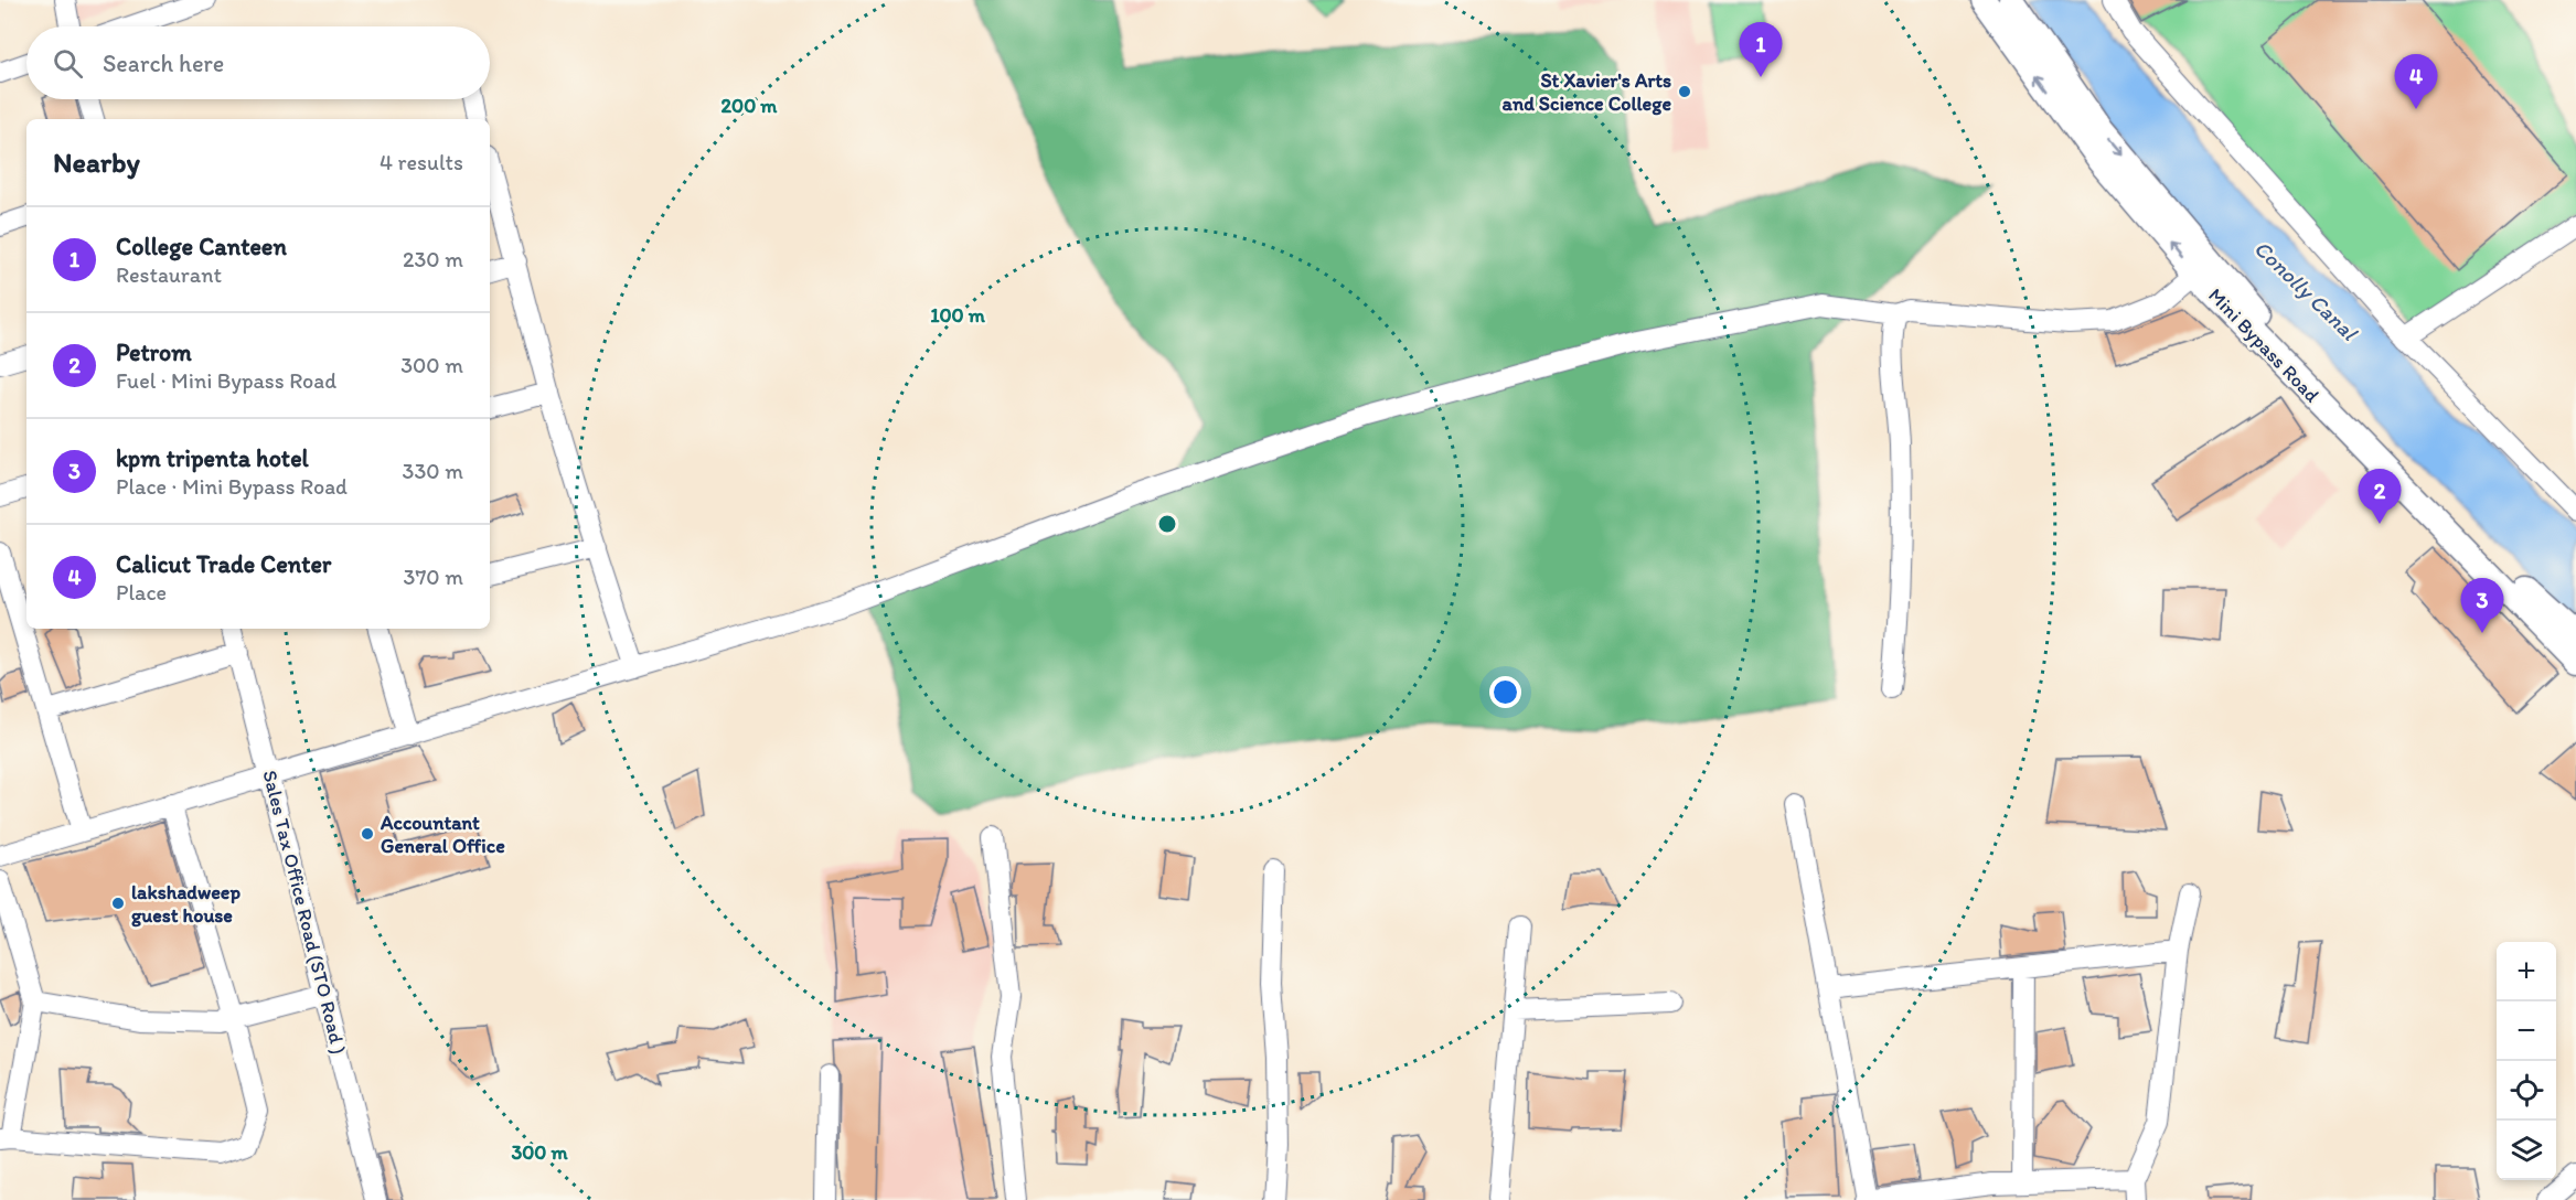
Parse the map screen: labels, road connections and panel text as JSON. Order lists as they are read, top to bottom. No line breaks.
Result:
{"streets":{"main road":["Mini Bypass Road"],"street":["Sales Tax Office Road (STO Road )"]},"water":["Conolly Canal"],"places":["St Xavier's Arts and Science College","Accountant General Office","lakshadweep guest house"],"page":{"pins":["1","4","2","3"],"search":"Search here","heading":["Nearby","4 results"],"list":[{"mark":"1","name":"College Canteen","note":"Restaurant","value":"230 m"},{"mark":"2","name":"Petrom","note":"Fuel · Mini Bypass Road","value":"300 m"},{"mark":"3","name":"kpm tripenta hotel","note":"Place · Mini Bypass Road","value":"330 m"},{"mark":"4","name":"Calicut Trade Center","note":"Place","value":"370 m"}],"map_buttons":["+","−"]},"rings":["200 m","100 m","300 m"]}
